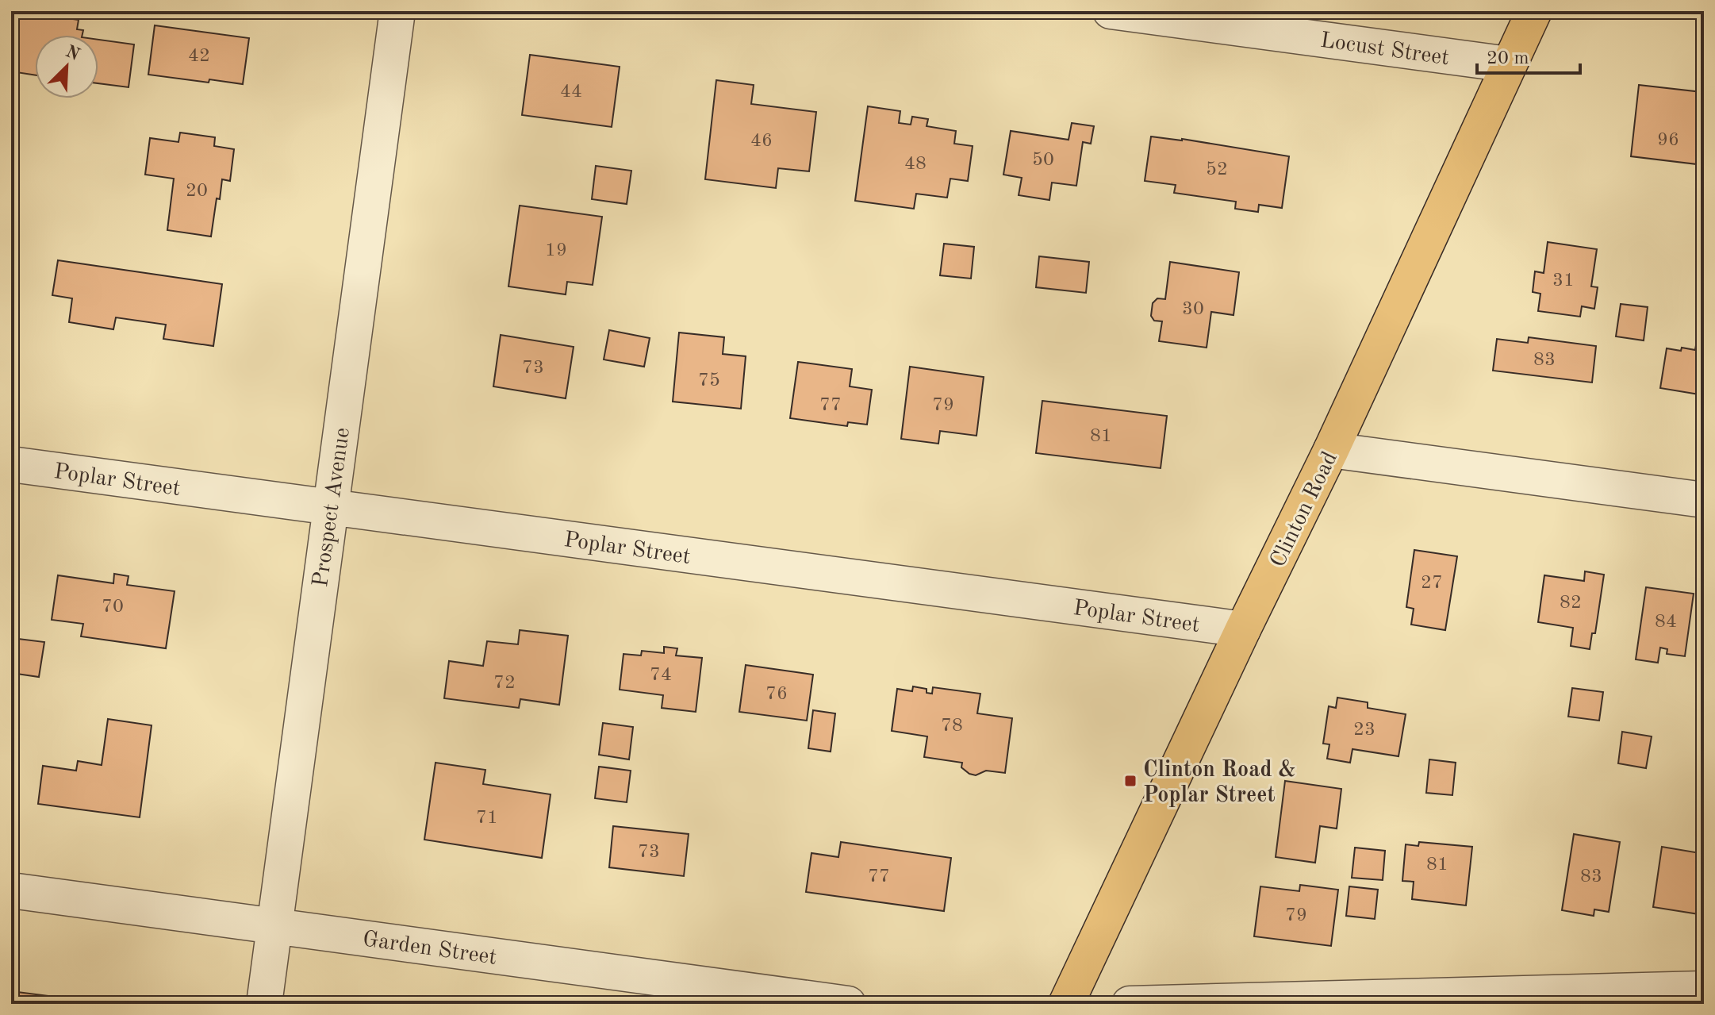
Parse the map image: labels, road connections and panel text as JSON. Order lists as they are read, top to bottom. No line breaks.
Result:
{"streets":{"main road":["Clinton Road"],"street":["Locust Street","Poplar Street","Prospect Avenue","Garden Street"]},"crossings":[["Locust Street","Clinton Road"],["Poplar Street","Prospect Avenue"],["Poplar Street","Clinton Road"],["Prospect Avenue","Garden Street"]],"places":{"transit":["Clinton Road & Poplar Street"]},"house_numbers":["42","44","96","46","50","48","52","20","19","31","30","83","73","75","77","79","81","27","82","70","84","74","72","76","78","23","71","73","81","77","83","79"],"scale_bar":"20 m","north":"top right"}
